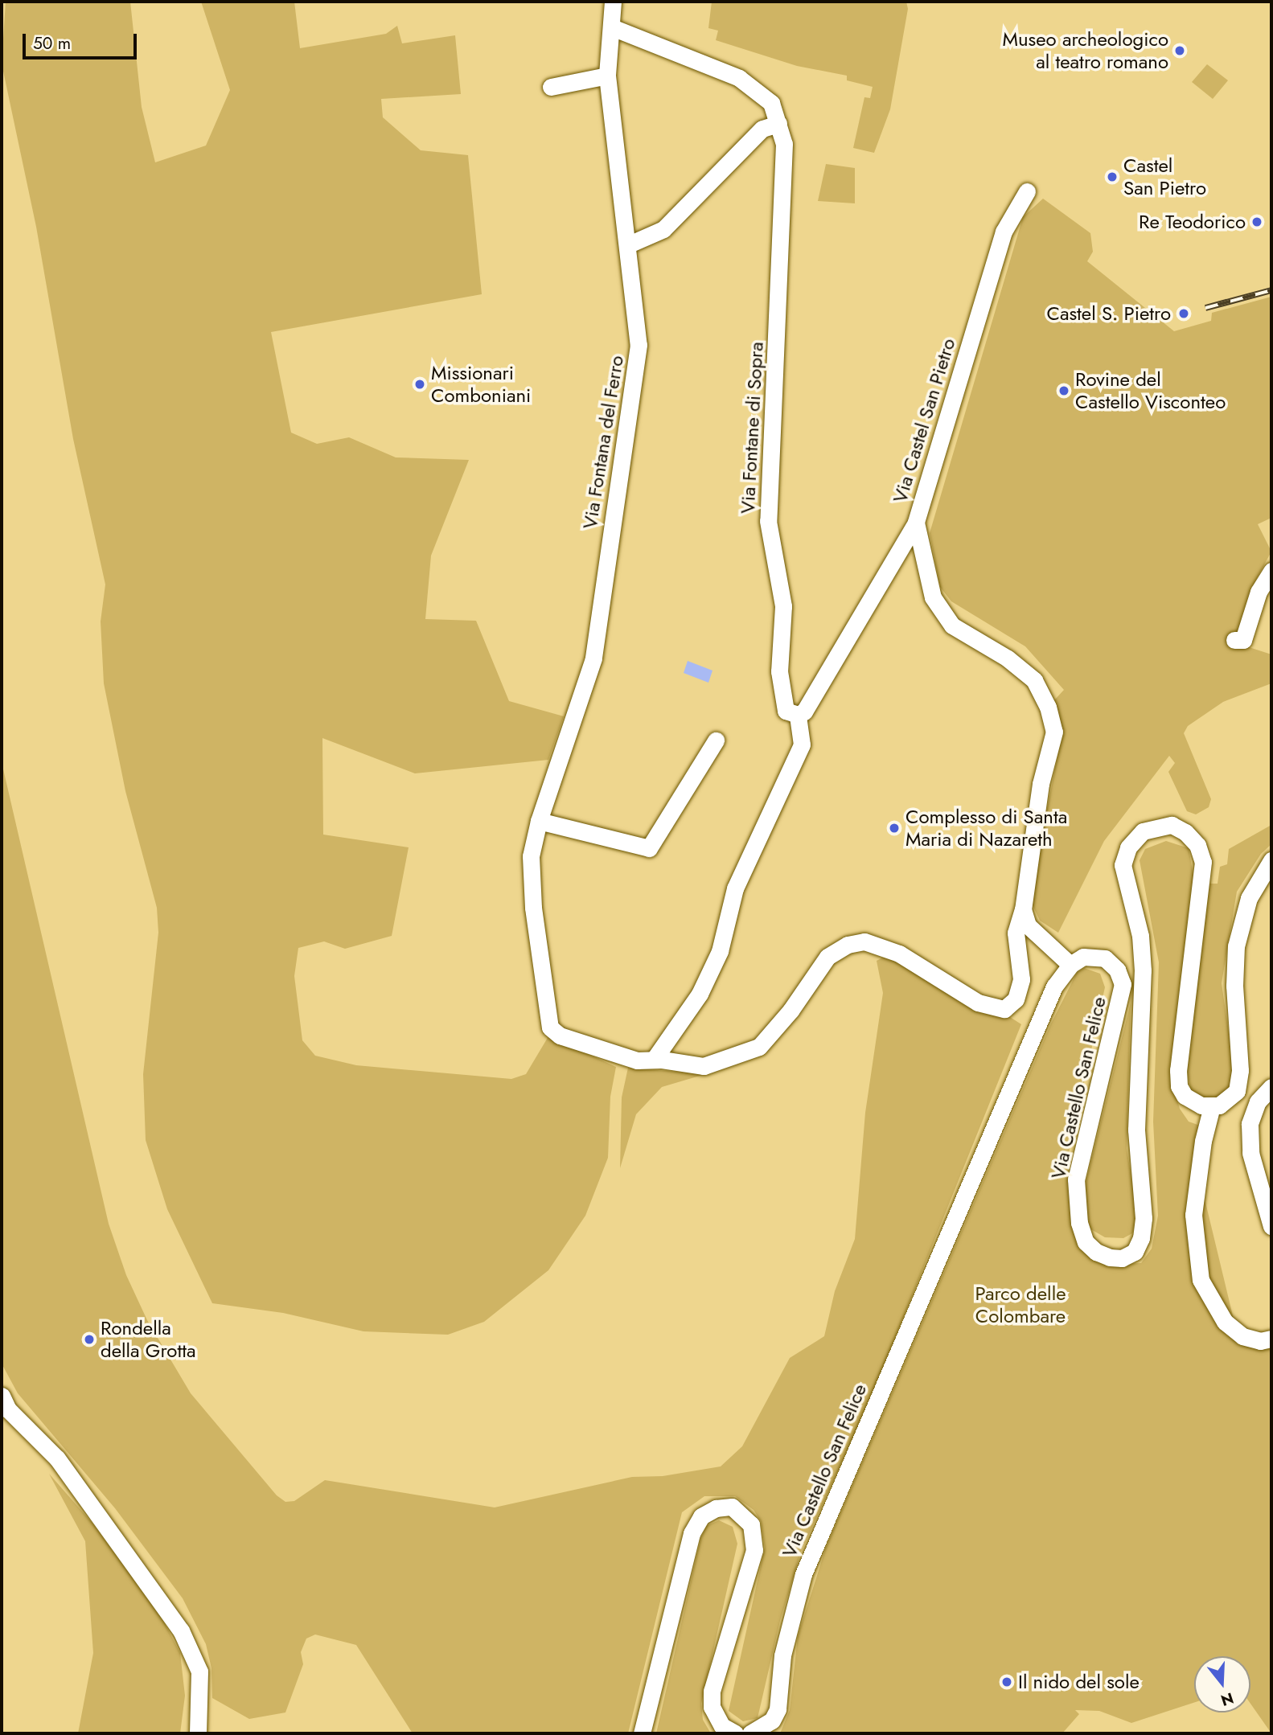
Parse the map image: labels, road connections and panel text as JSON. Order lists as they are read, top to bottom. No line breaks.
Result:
{"streets":{"street":["Via Castel San Pietro","Via Fontane di Sopra","Via Fontana del Ferro","Via Castello San Felice"]},"crossings":[["Via Castel San Pietro","Via Fontane di Sopra"],["Via Castel San Pietro","Via Fontana del Ferro"],["Via Fontane di Sopra","Via Fontana del Ferro"]],"parks":["Parco delle Colombare"],"places":["Museo archeologico al teatro romano","Castel San Pietro","Re Teodorico","Castel S. Pietro","Missionari Comboniani","Rovine del Castello Visconteo","Complesso di Santa Maria di Nazareth","Rondella della Grotta","Il nido del sole"],"scale_bar":"50 m","north":"bottom"}
